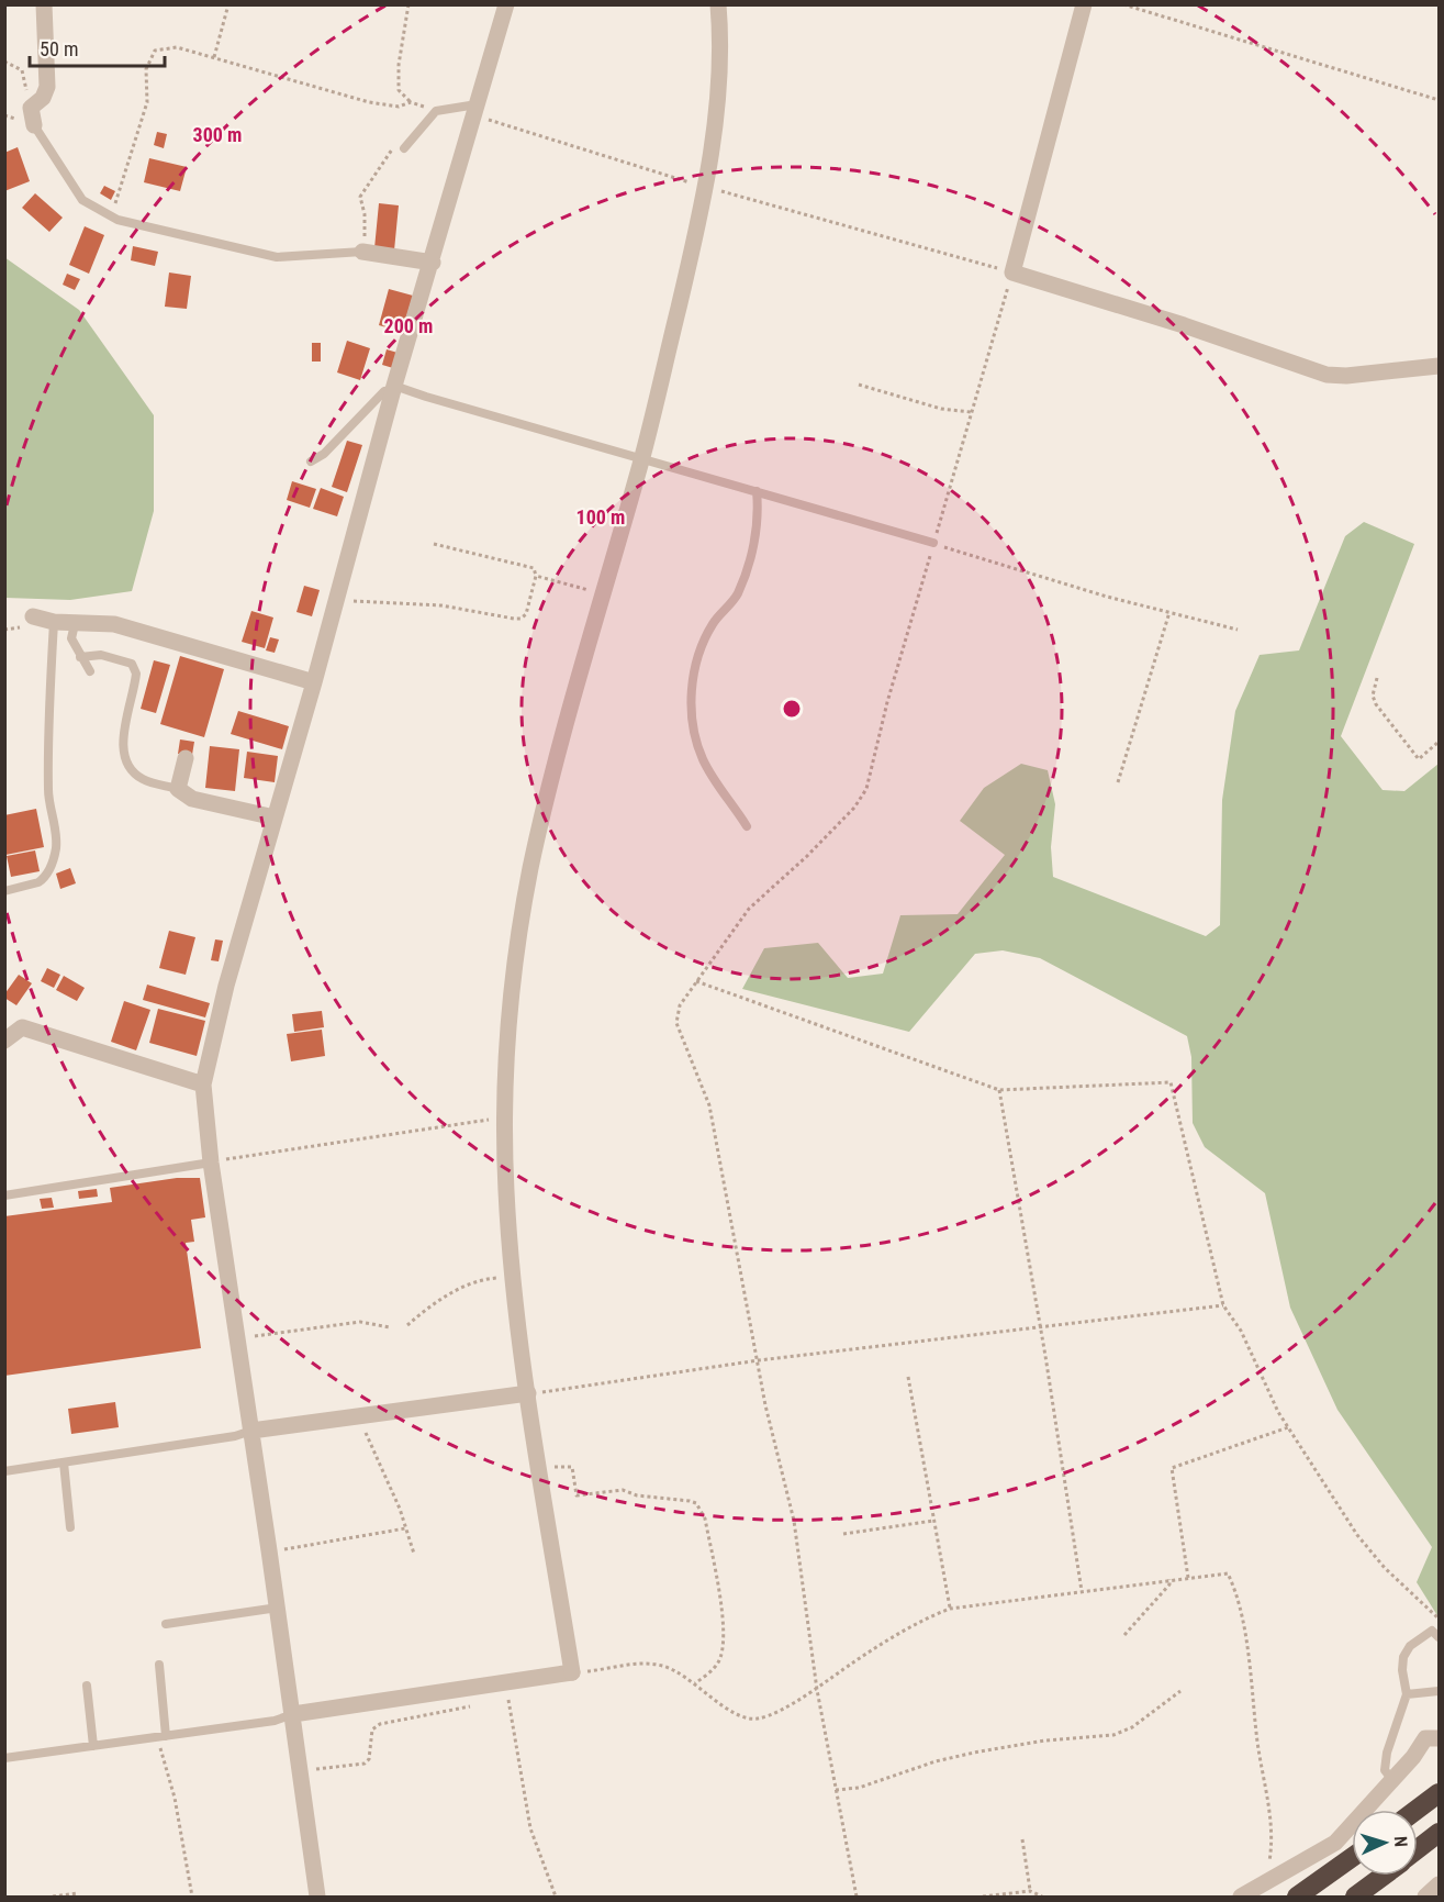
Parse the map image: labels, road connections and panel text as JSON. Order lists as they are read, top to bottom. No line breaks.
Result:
{"scale_bar":"50 m","north":"right","rings":["300 m","200 m","100 m"]}
